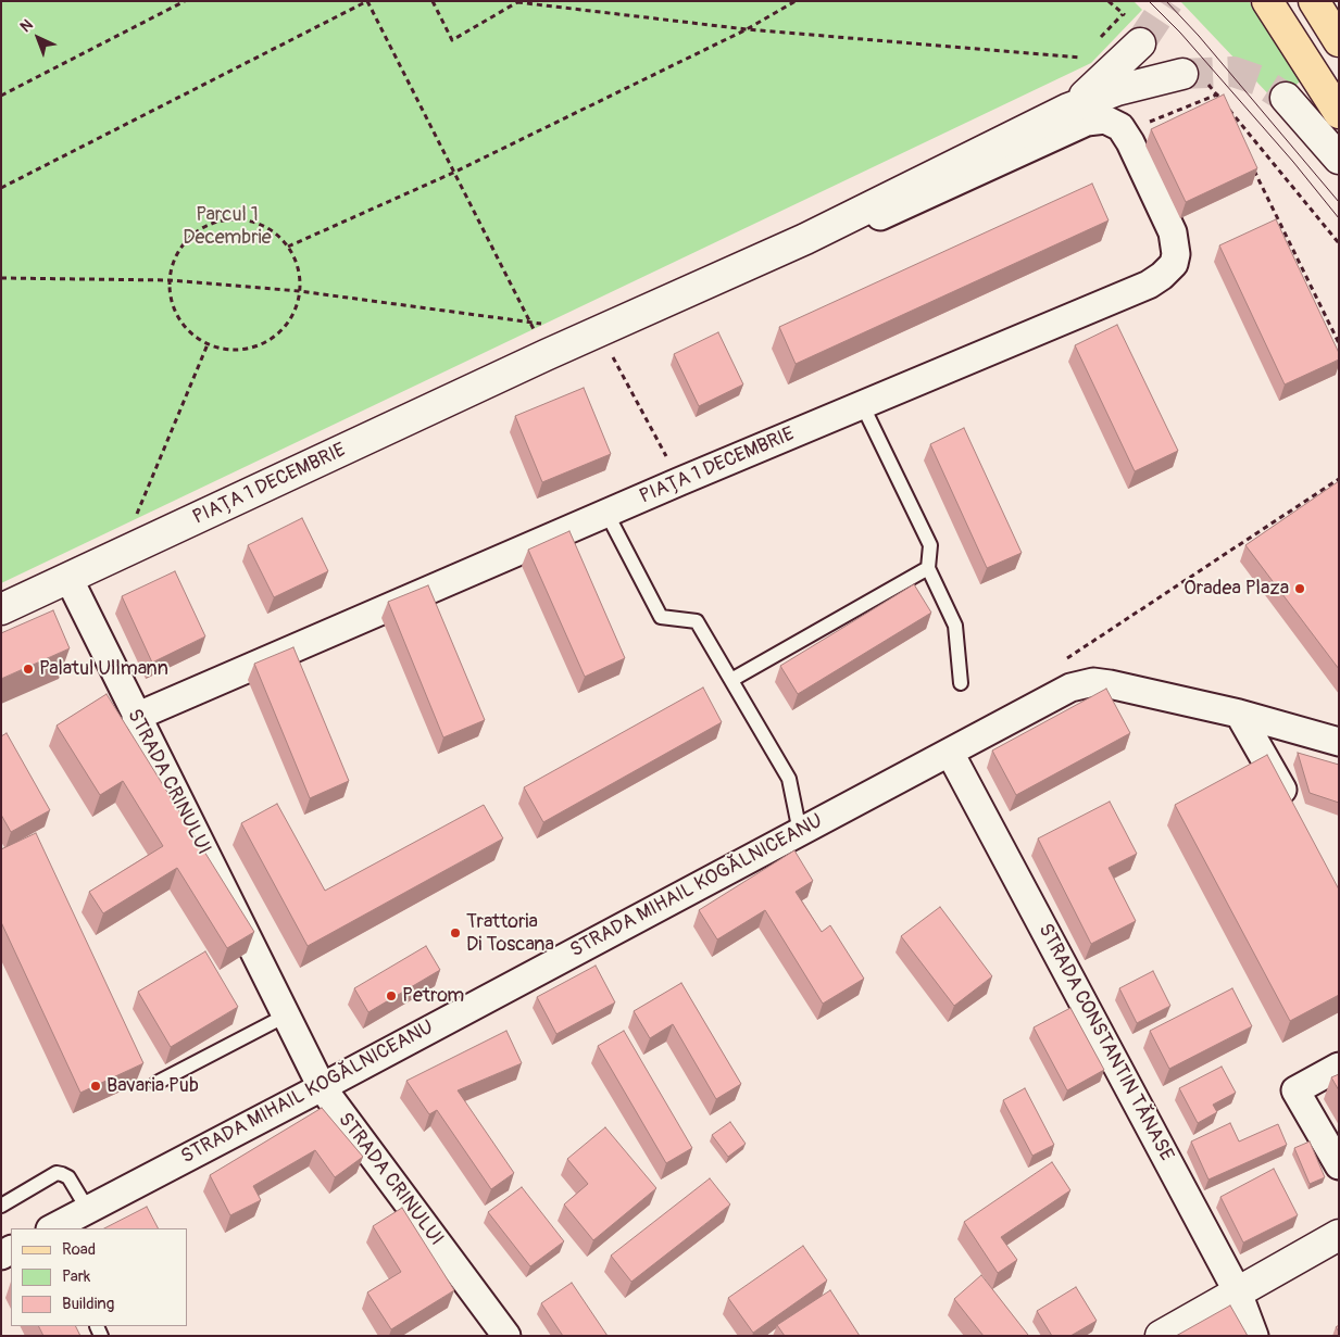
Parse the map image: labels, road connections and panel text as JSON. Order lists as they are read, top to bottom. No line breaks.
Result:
{"streets":{"street":["PIAȚA 1 DECEMBRIE","STRADA CRINULUI","STRADA MIHAIL KOGĂLNICEANU","STRADA CONSTANTIN TĂNASE"]},"crossings":[["PIAȚA 1 DECEMBRIE","STRADA CRINULUI"],["STRADA CRINULUI","STRADA MIHAIL KOGĂLNICEANU"],["STRADA MIHAIL KOGĂLNICEANU","STRADA CONSTANTIN TĂNASE"]],"parks":["Parcul 1 Decembrie"],"places":["Oradea Plaza","Palatul Ullmann","Trattoria Di Toscana","Petrom","Bavaria Pub"],"legend":["Road","Park","Building"],"north":"top left"}
